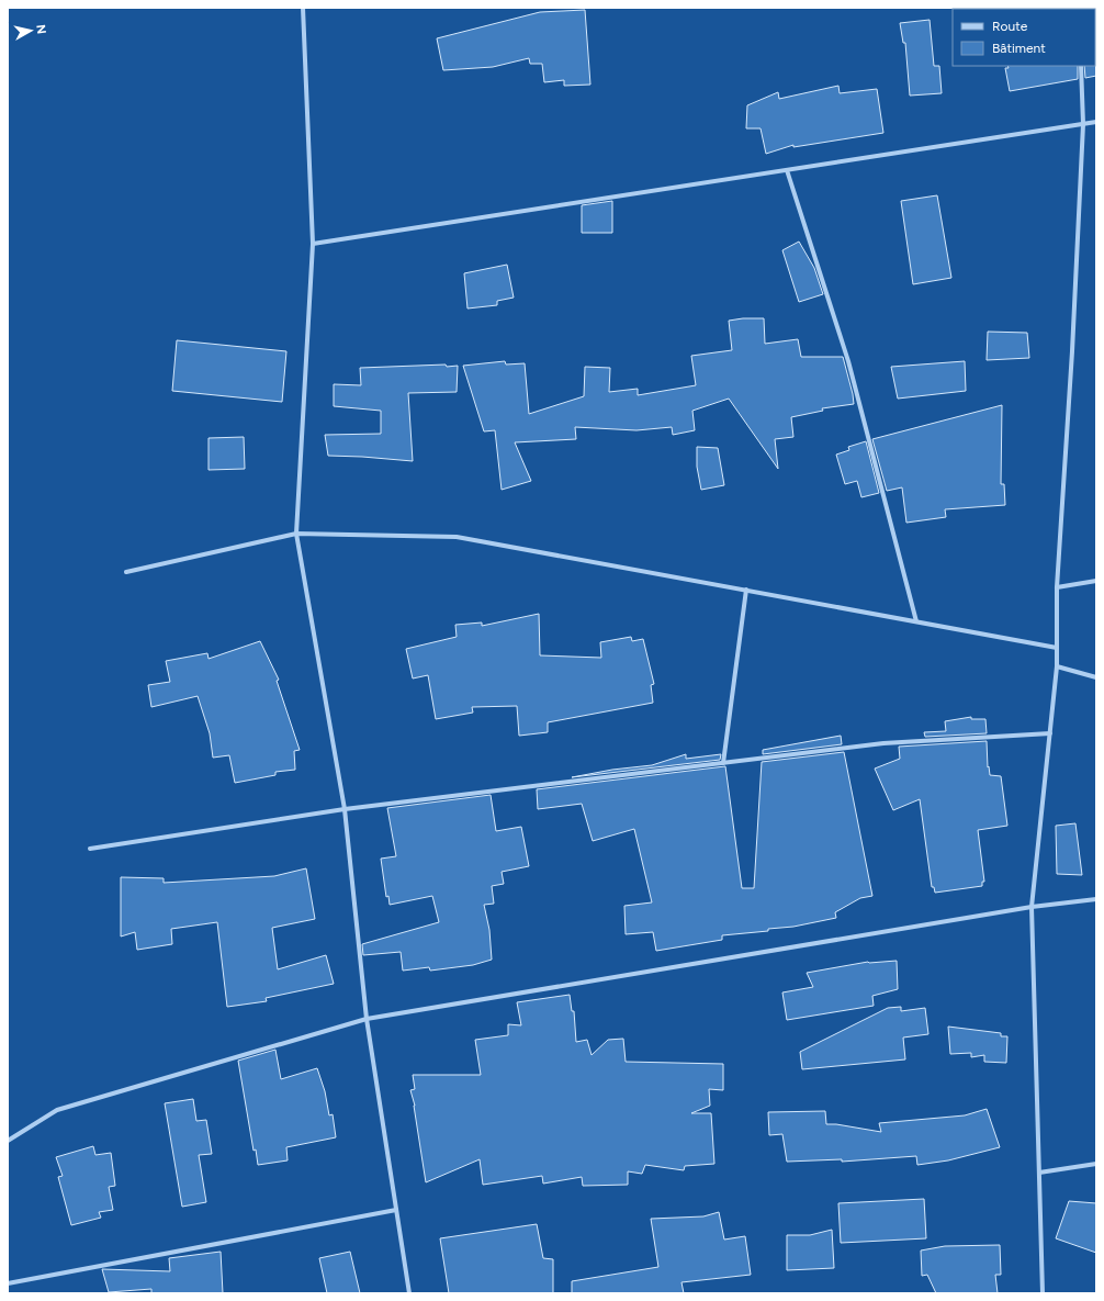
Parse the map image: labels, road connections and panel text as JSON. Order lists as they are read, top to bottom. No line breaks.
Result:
{"legend":["Route","Bâtiment"],"north":"right"}
